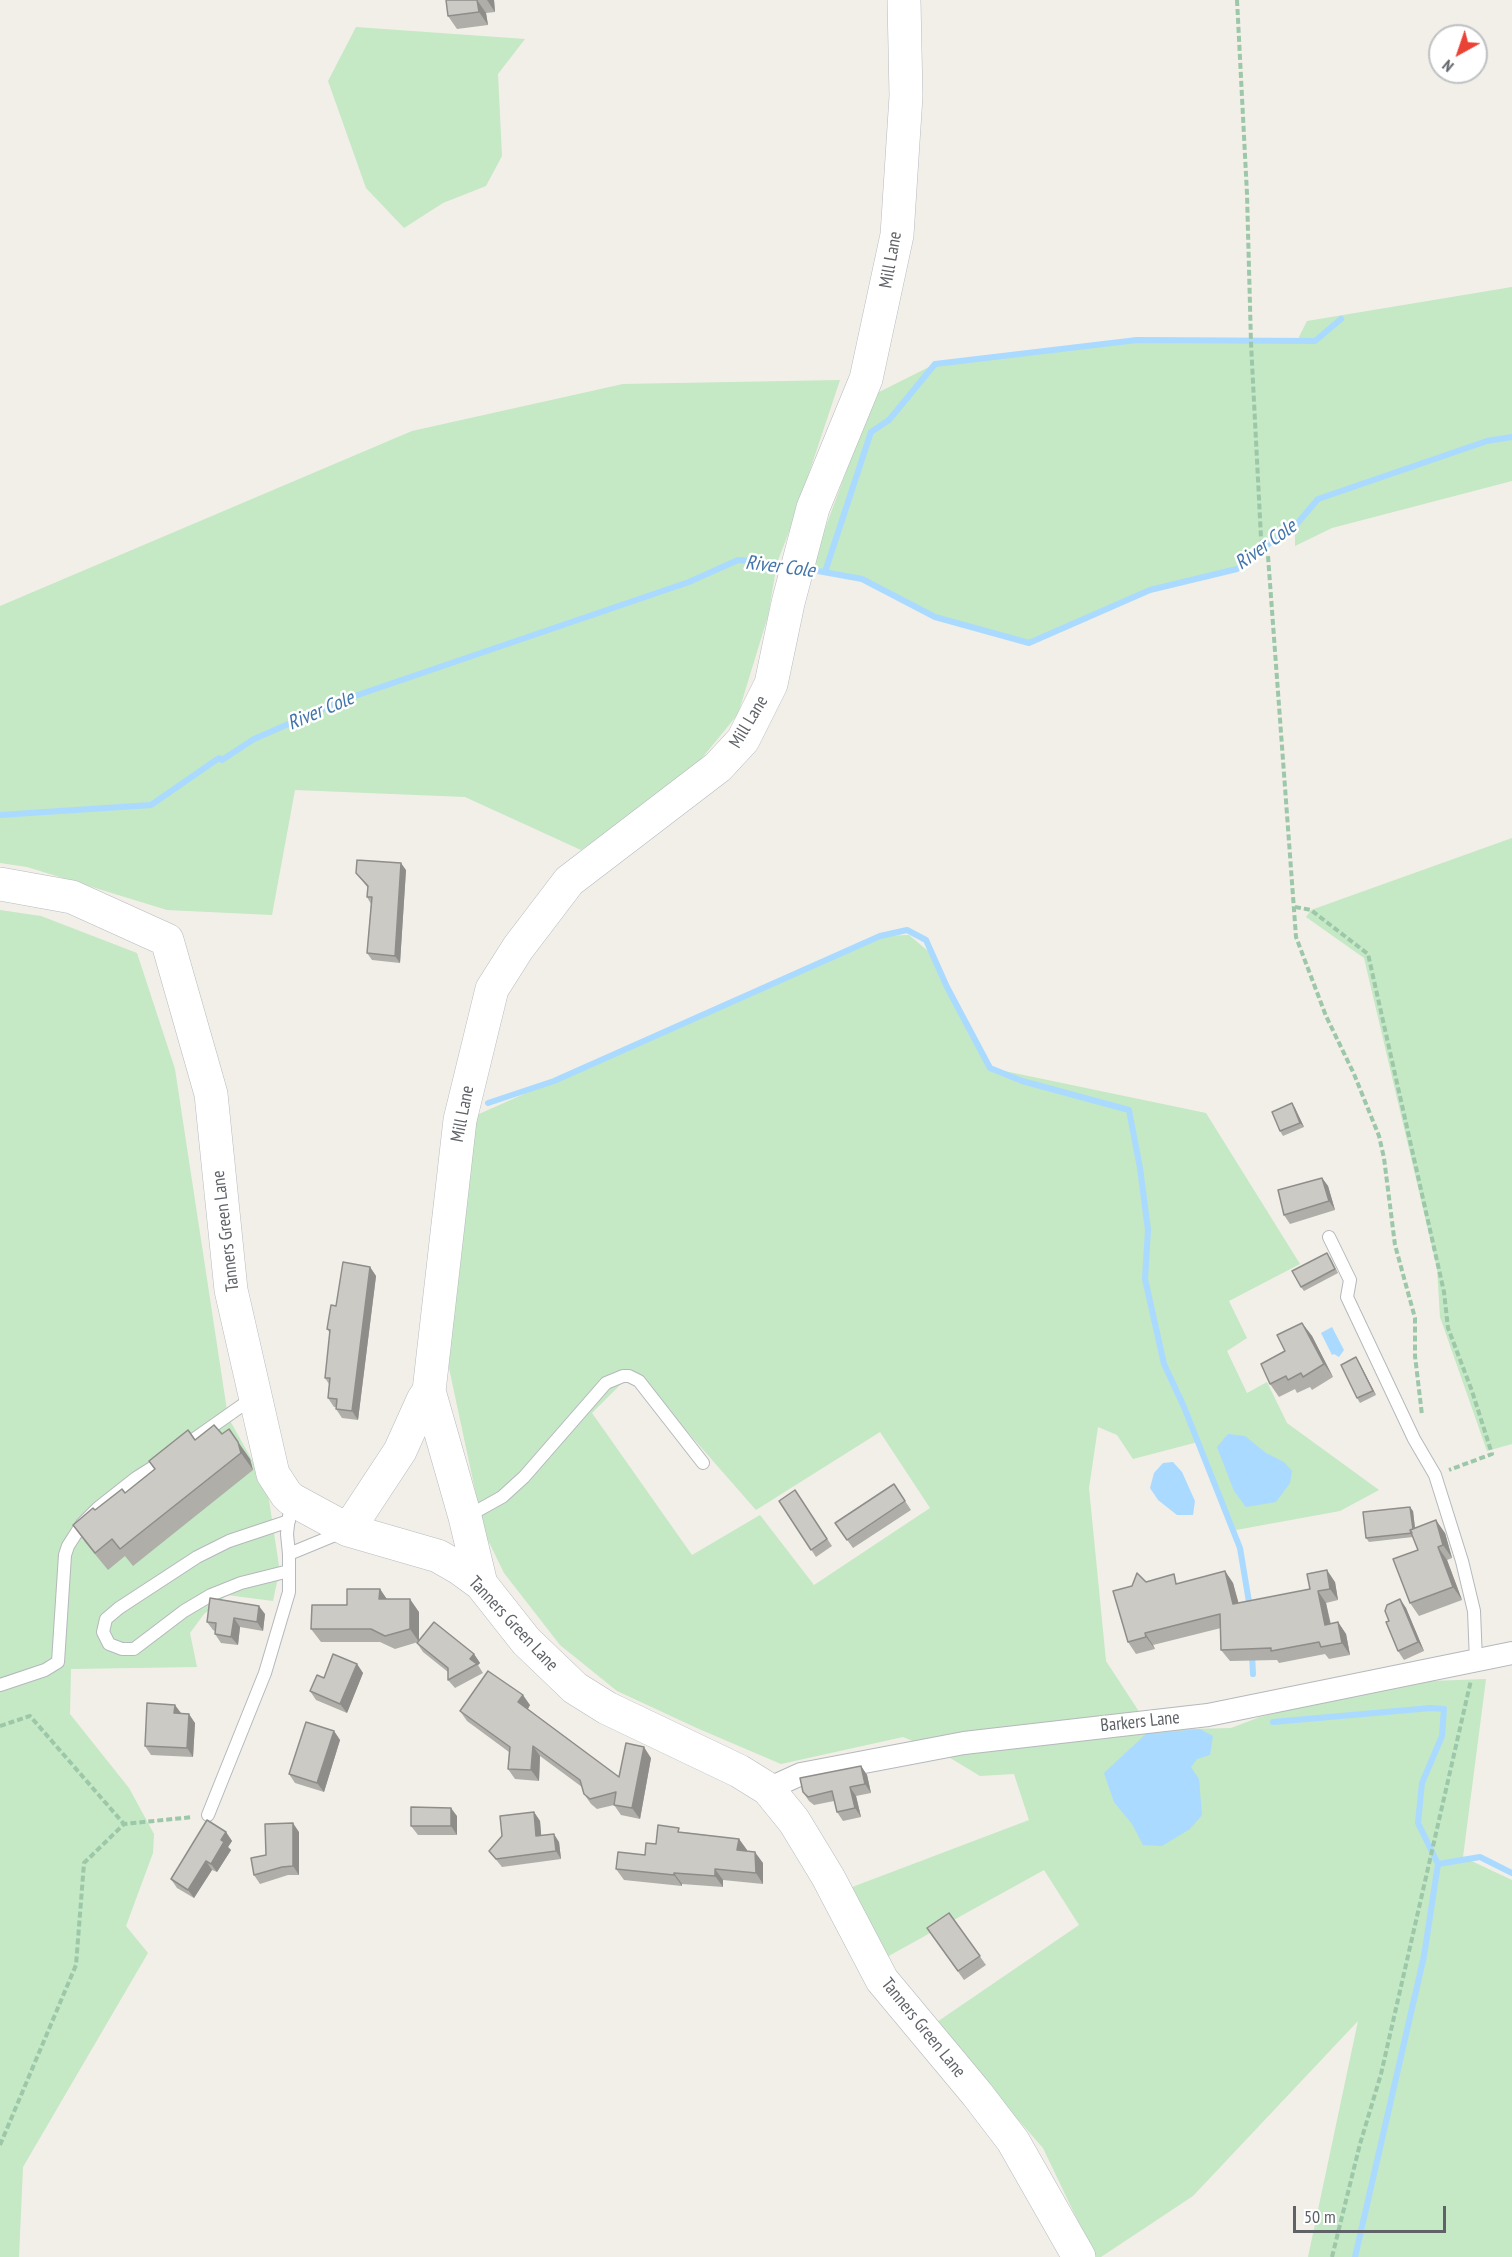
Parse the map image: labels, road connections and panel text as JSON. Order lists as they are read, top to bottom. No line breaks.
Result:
{"streets":{"street":["Mill Lane","Tanners Green Lane","Barkers Lane"]},"crossings":[["Mill Lane","Tanners Green Lane"],["Tanners Green Lane","Barkers Lane"]],"water":["River Cole"],"scale_bar":"50 m","north":"bottom left"}
